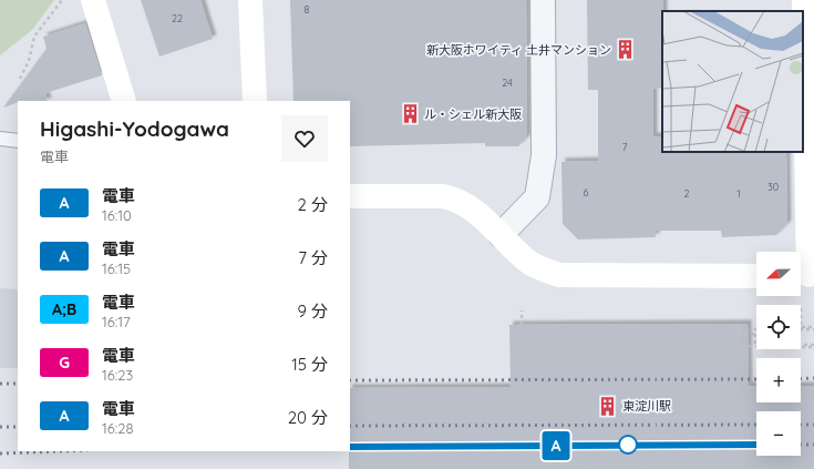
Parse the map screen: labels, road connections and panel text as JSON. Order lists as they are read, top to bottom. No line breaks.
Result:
{"places":{"building":["新大阪ホワイティ 土井マンション","ル・シェル新大阪","東淀川駅"]},"house_numbers":["8","22","24","7","30","6","2","1"],"north":"left","page":{"on_map":"A","heading":["Higashi-Yodogawa","電車"],"list":[{"mark":"A","name":"電車","note":"16:10","value":"2 分"},{"mark":"A","name":"電車","note":"16:15","value":"7 分"},{"mark":"A;B","name":"電車","note":"16:17","value":"9 分"},{"mark":"G","name":"電車","note":"16:23","value":"15 分"},{"mark":"A","name":"電車","note":"16:28","value":"20 分"}],"map_buttons":["+","−"]}}
